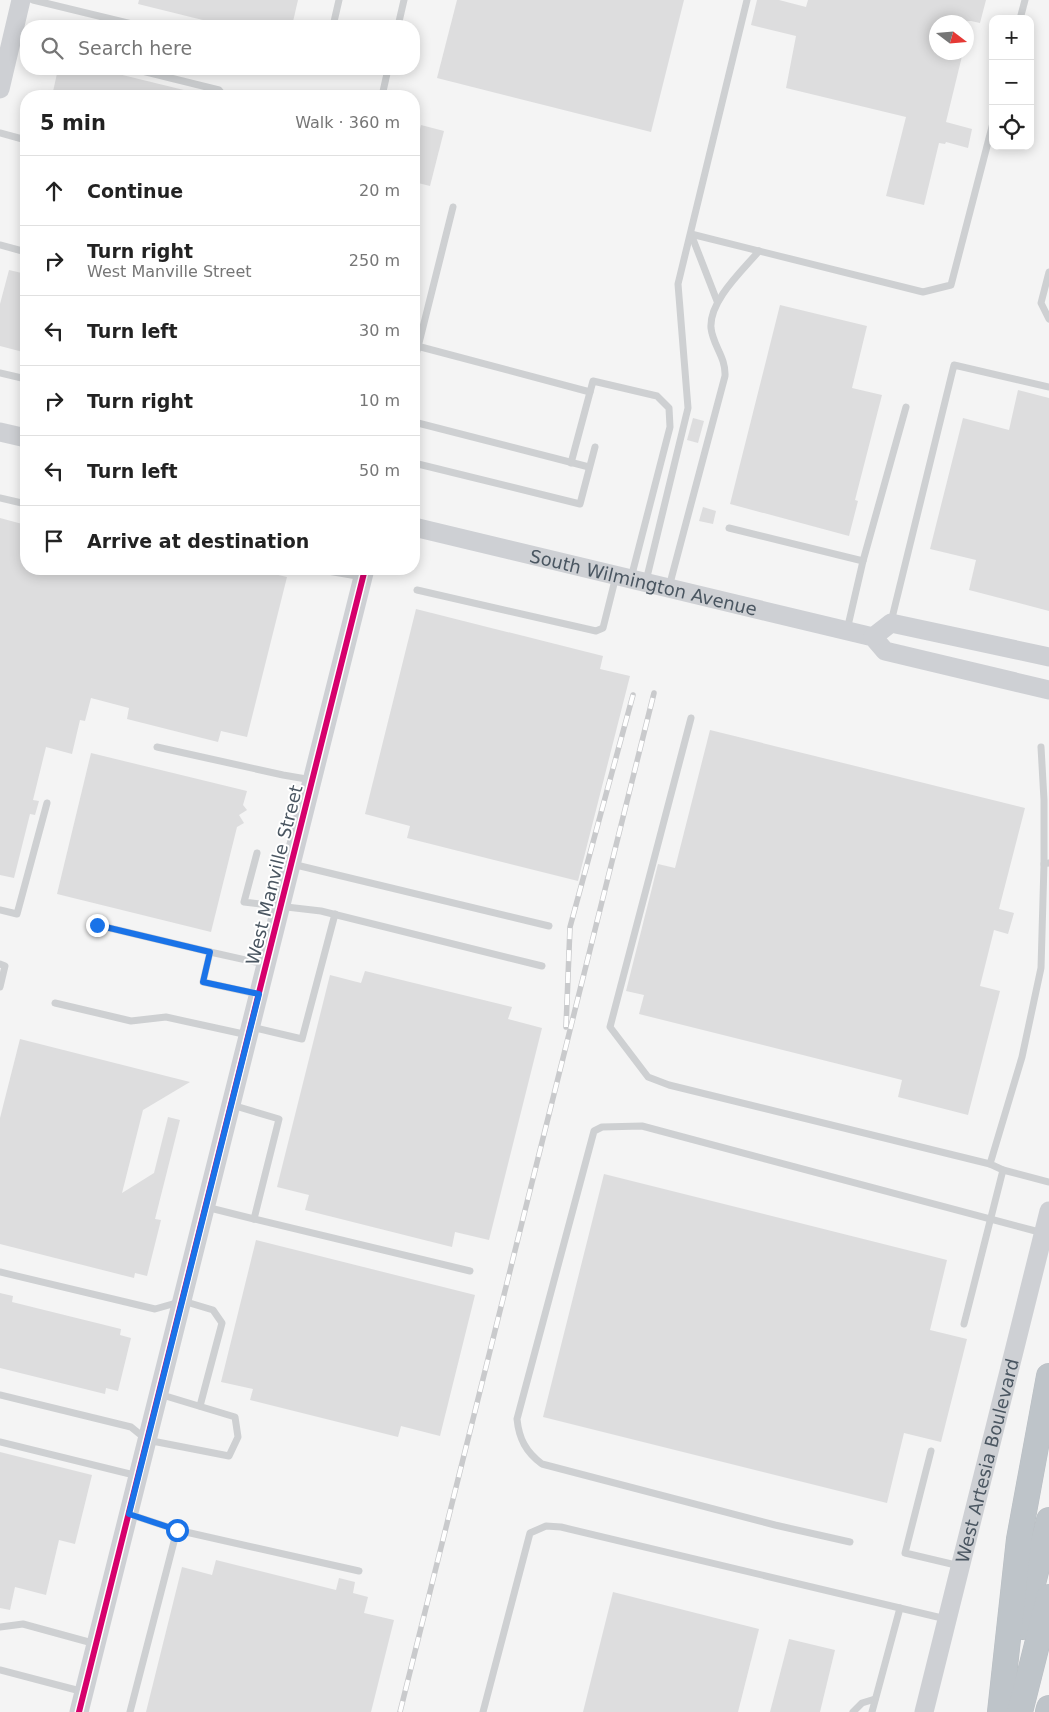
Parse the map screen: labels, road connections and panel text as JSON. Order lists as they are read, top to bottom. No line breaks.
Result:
{"streets":{"main road":["South Wilmington Avenue","West Manville Street","West Artesia Boulevard"]},"north":"right","page":{"map_buttons":["+","−"],"search":"Search here","heading":["5 min","Walk · 360 m"],"list":[["Continue","20 m"],["Turn right","West Manville Street","250 m"],["Turn left","30 m"],["Turn right","10 m"],["Turn left","50 m"],"Arrive at destination"]}}
